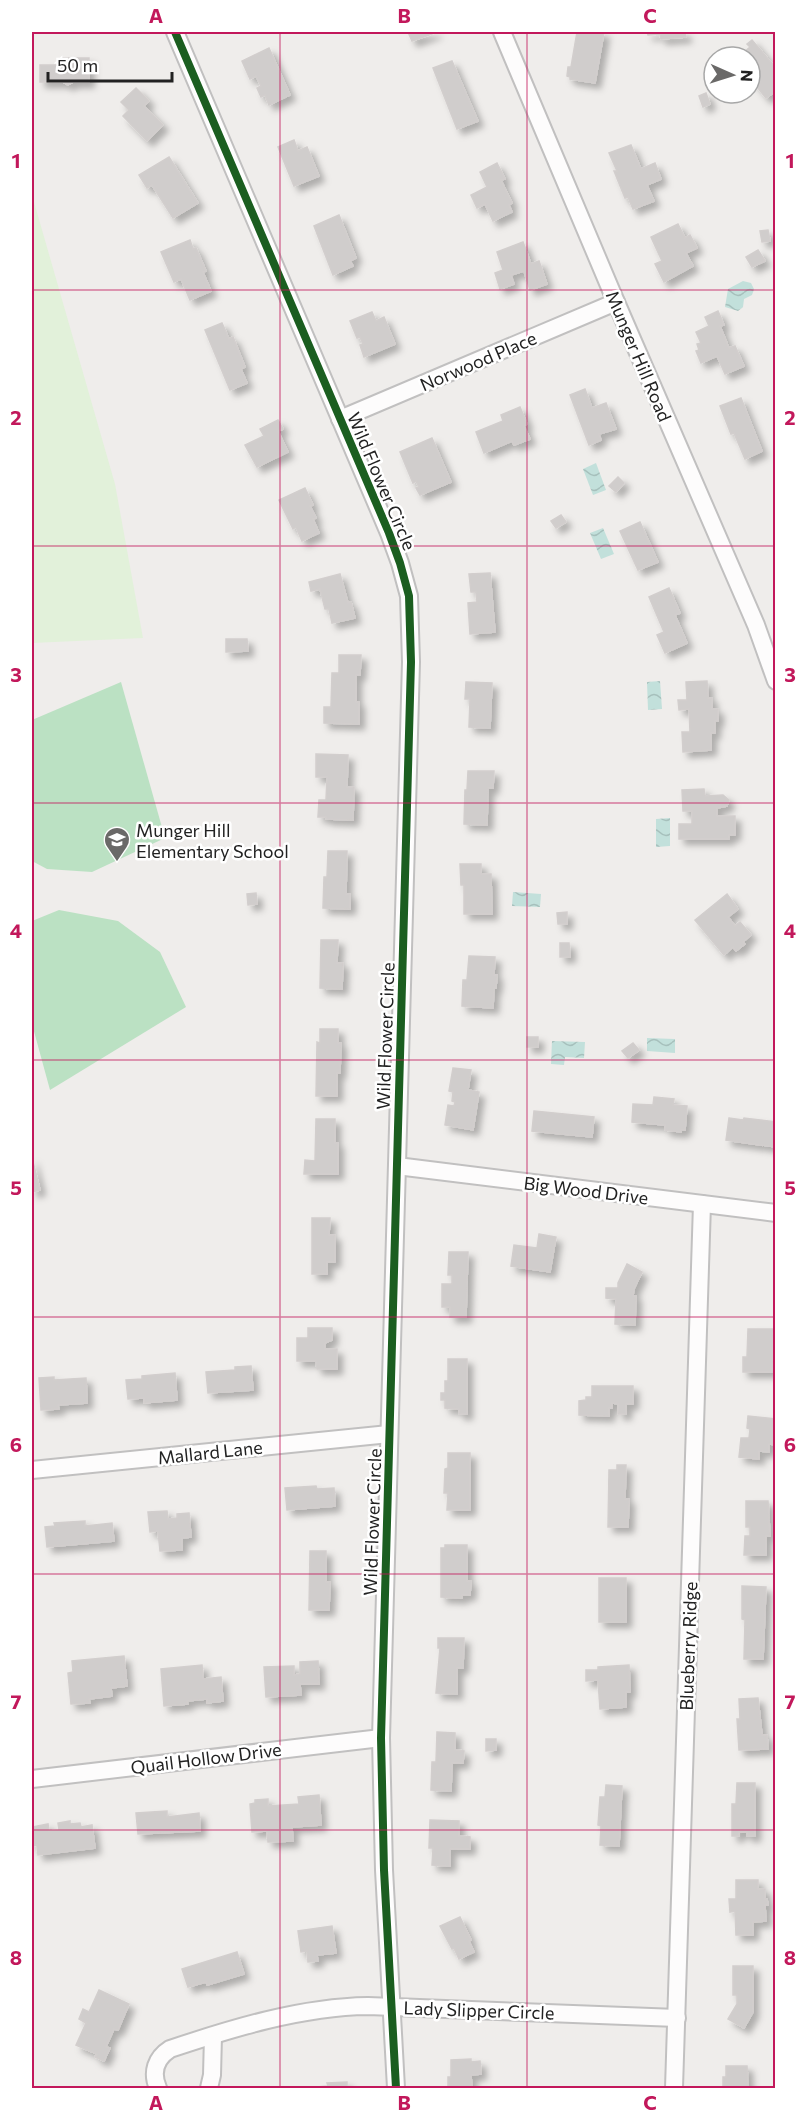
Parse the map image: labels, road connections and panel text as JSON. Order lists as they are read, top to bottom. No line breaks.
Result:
{"streets":{"street":["Munger Hill Road","Norwood Place","Wild Flower Circle","Big Wood Drive","Mallard Lane","Blueberry Ridge","Quail Hollow Drive","Lady Slipper Circle"]},"crossings":[["Munger Hill Road","Norwood Place"],["Norwood Place","Wild Flower Circle"],["Wild Flower Circle","Big Wood Drive"],["Wild Flower Circle","Mallard Lane"],["Wild Flower Circle","Quail Hollow Drive"],["Wild Flower Circle","Lady Slipper Circle"],["Big Wood Drive","Blueberry Ridge"],["Blueberry Ridge","Lady Slipper Circle"]],"places":{"school or university":["Munger Hill Elementary School"]},"scale_bar":"50 m","north":"right","grid":{"columns":["A","B","C"],"rows":["1","2","3","4","5","6","7","8"]}}
